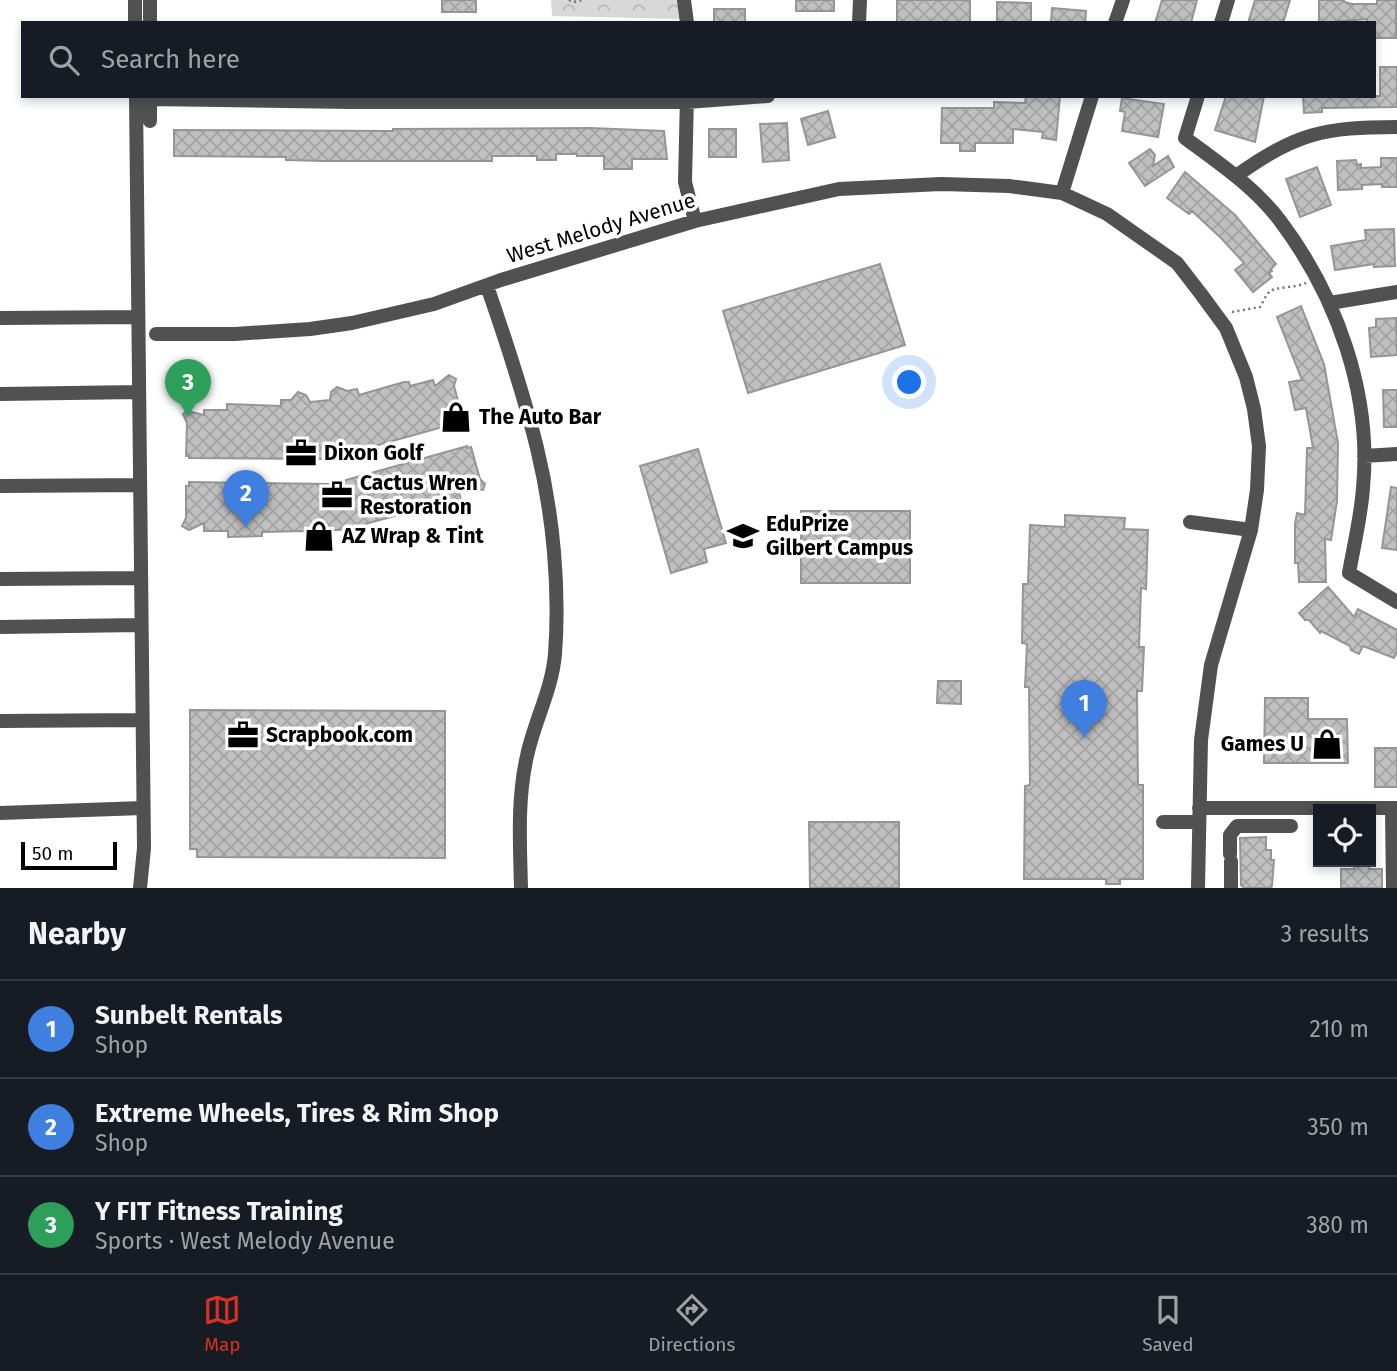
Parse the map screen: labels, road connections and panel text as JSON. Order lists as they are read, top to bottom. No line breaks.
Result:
{"streets":{"street":["West Melody Avenue"]},"places":{"shop":["The Auto Bar","AZ Wrap & Tint","Games U"],"office":["Dixon Golf","Cactus Wren Restoration","Scrapbook.com"],"school or university":["EduPrize Gilbert Campus"]},"scale_bar":"50 m","page":{"search":"Search here","pins":["3","2","1"],"scale":"50 m","heading":["Nearby","3 results"],"list":[{"mark":"1","name":"Sunbelt Rentals","note":"Shop","value":"210 m"},{"mark":"2","name":"Extreme Wheels, Tires & Rim Shop","note":"Shop","value":"350 m"},{"mark":"3","name":"Y FIT Fitness Training","note":"Sports · West Melody Avenue","value":"380 m"}],"nav":["Map","Directions","Saved"]}}
